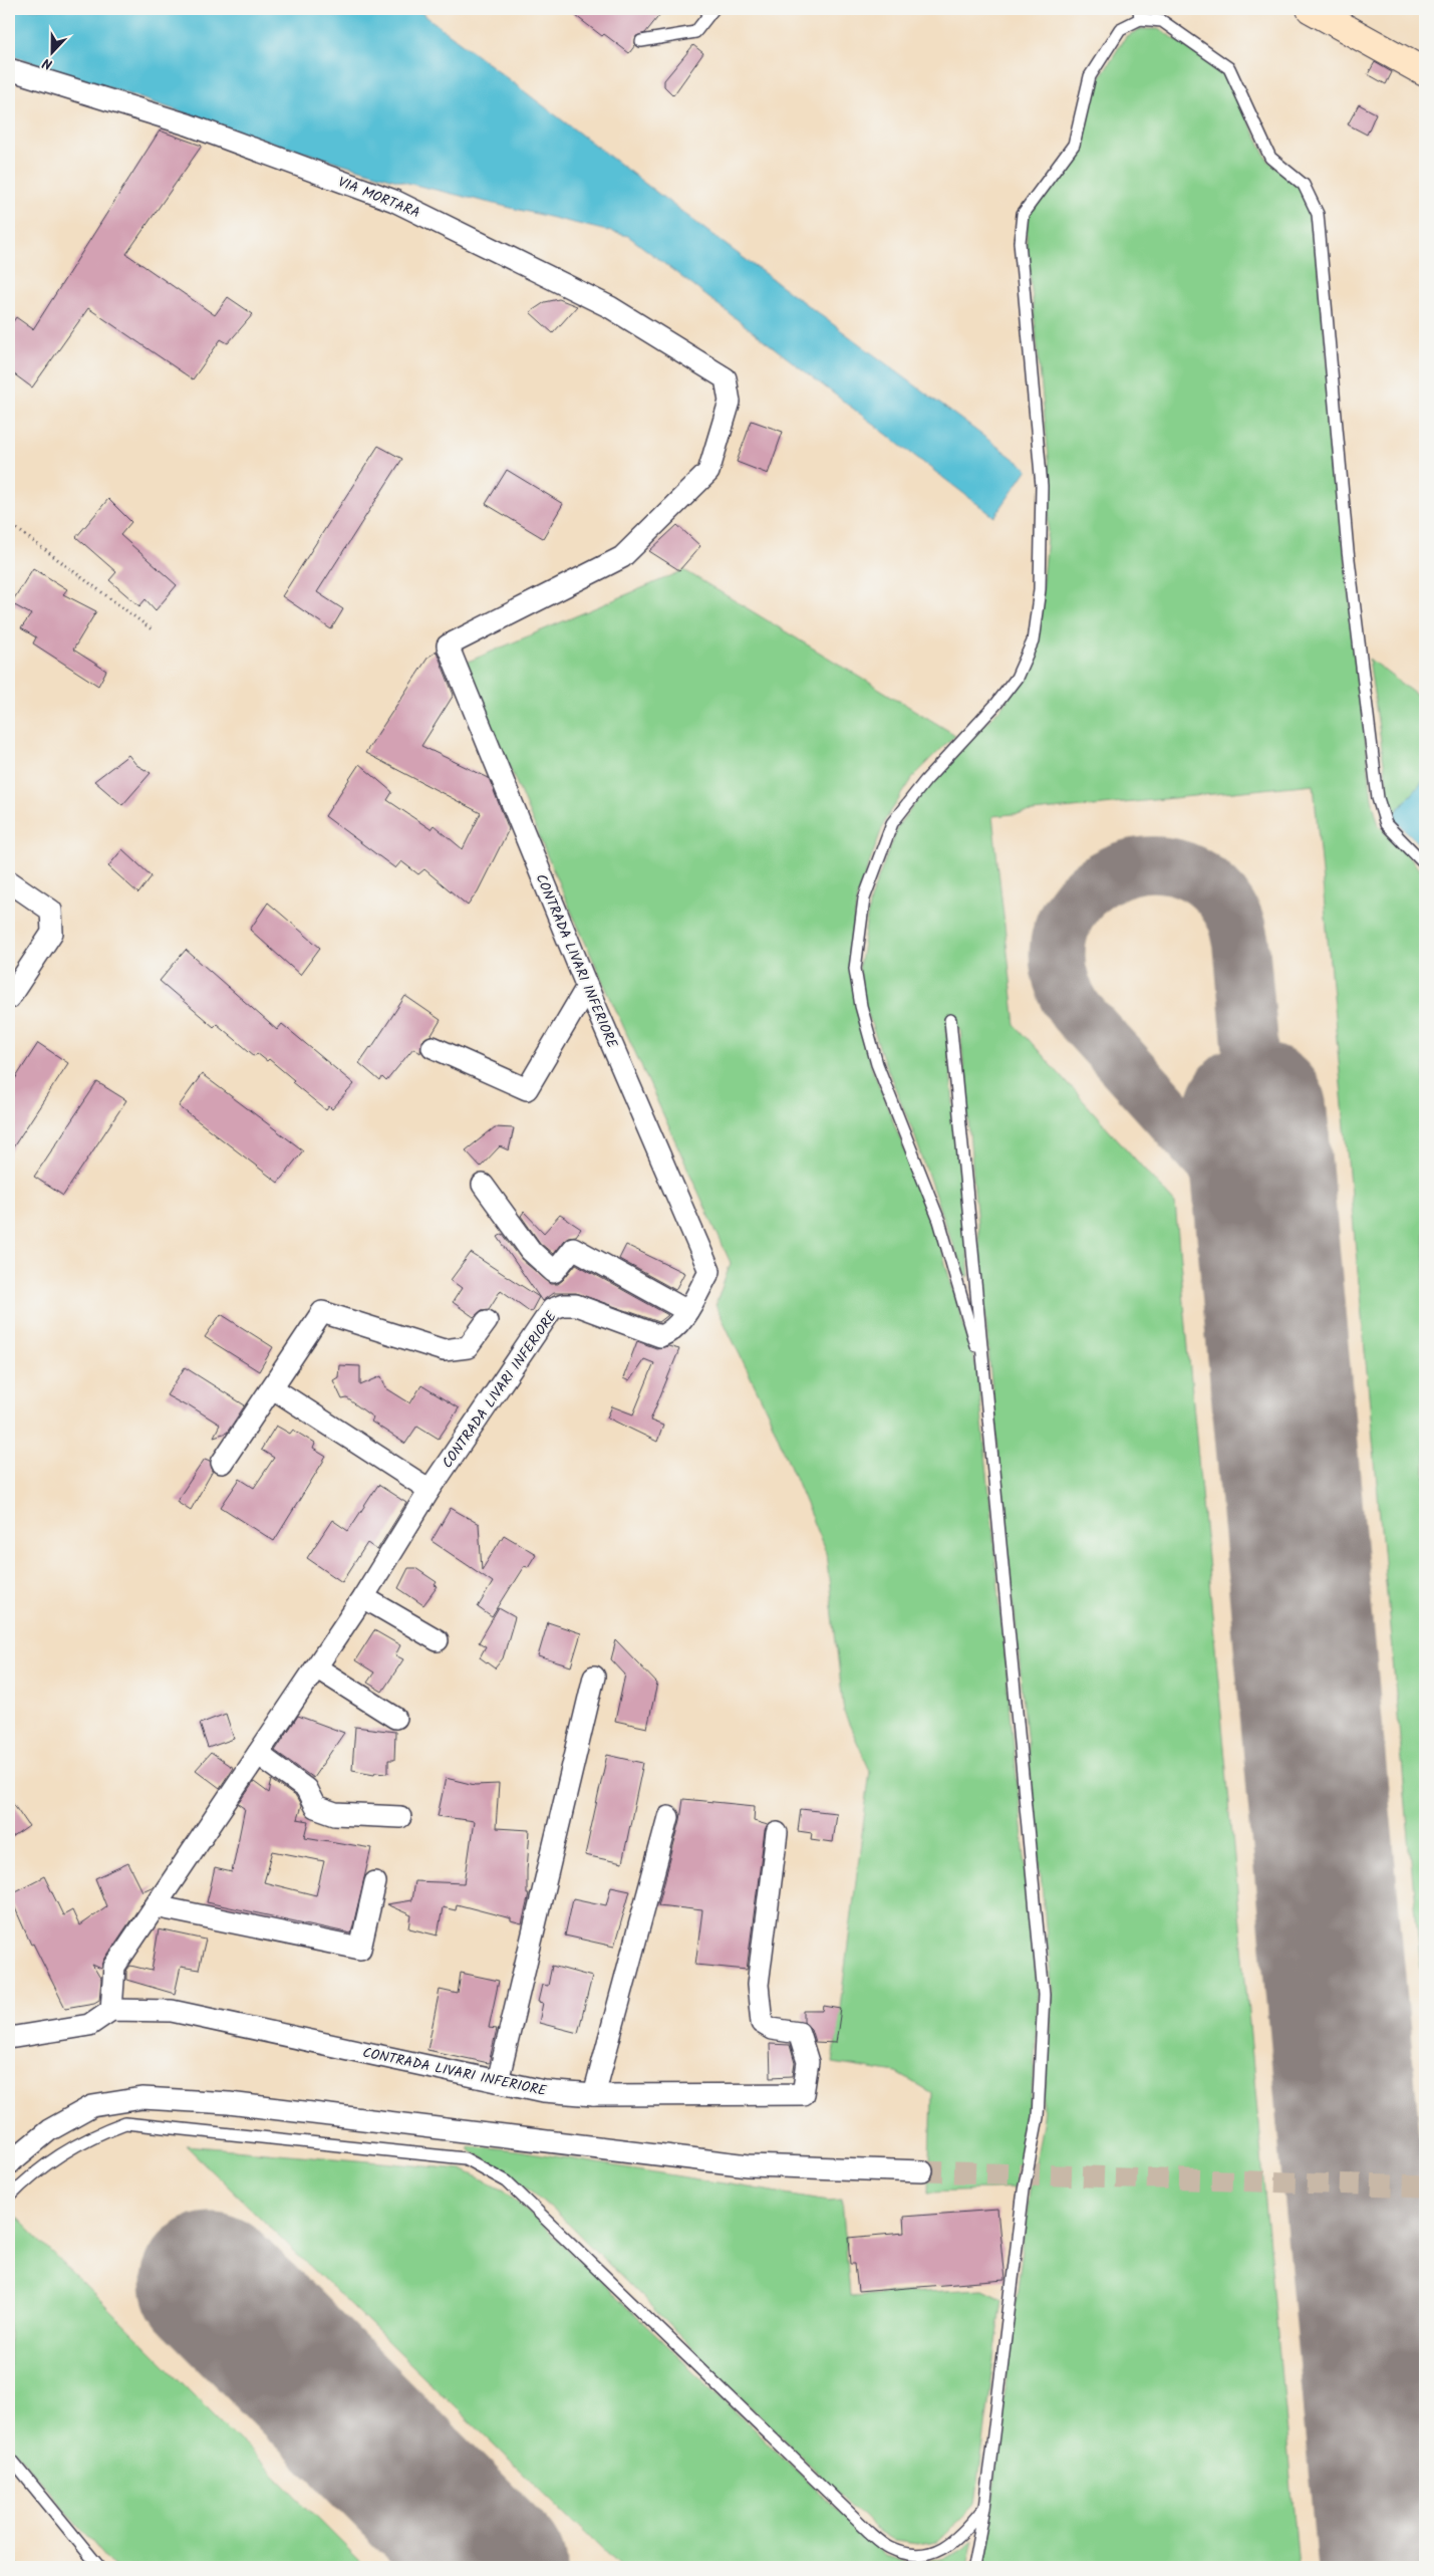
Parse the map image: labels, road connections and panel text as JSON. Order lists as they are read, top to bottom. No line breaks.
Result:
{"streets":{"street":["VIA MORTARA","CONTRADA LIVARI INFERIORE"]},"crossings":[["VIA MORTARA","CONTRADA LIVARI INFERIORE"]],"north":"bottom"}
